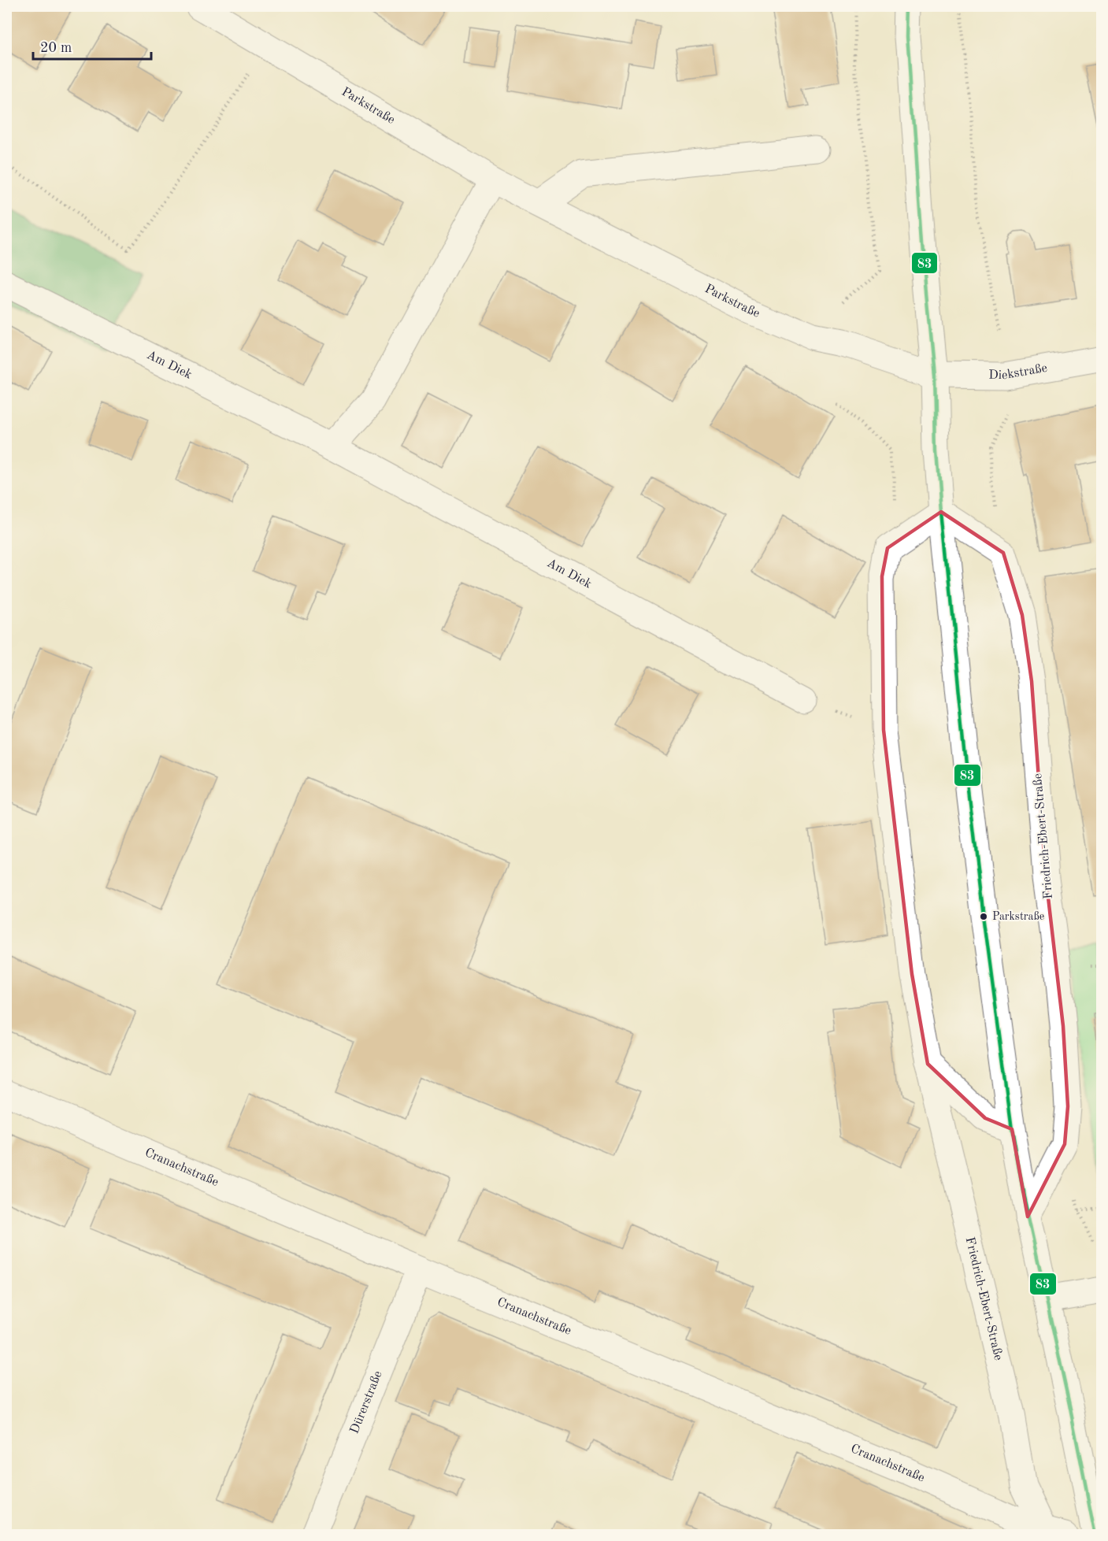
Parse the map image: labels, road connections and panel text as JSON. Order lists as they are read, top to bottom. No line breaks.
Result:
{"streets":{"street":["Parkstraße","Am Diek","Diekstraße","Friedrich-Ebert-Straße","Cranachstraße","Dürerstraße"]},"crossings":[["Parkstraße","Diekstraße"],["Friedrich-Ebert-Straße","Cranachstraße"],["Cranachstraße","Dürerstraße"]],"places":["Parkstraße"],"lines":["transit line 83"],"scale_bar":"20 m"}
